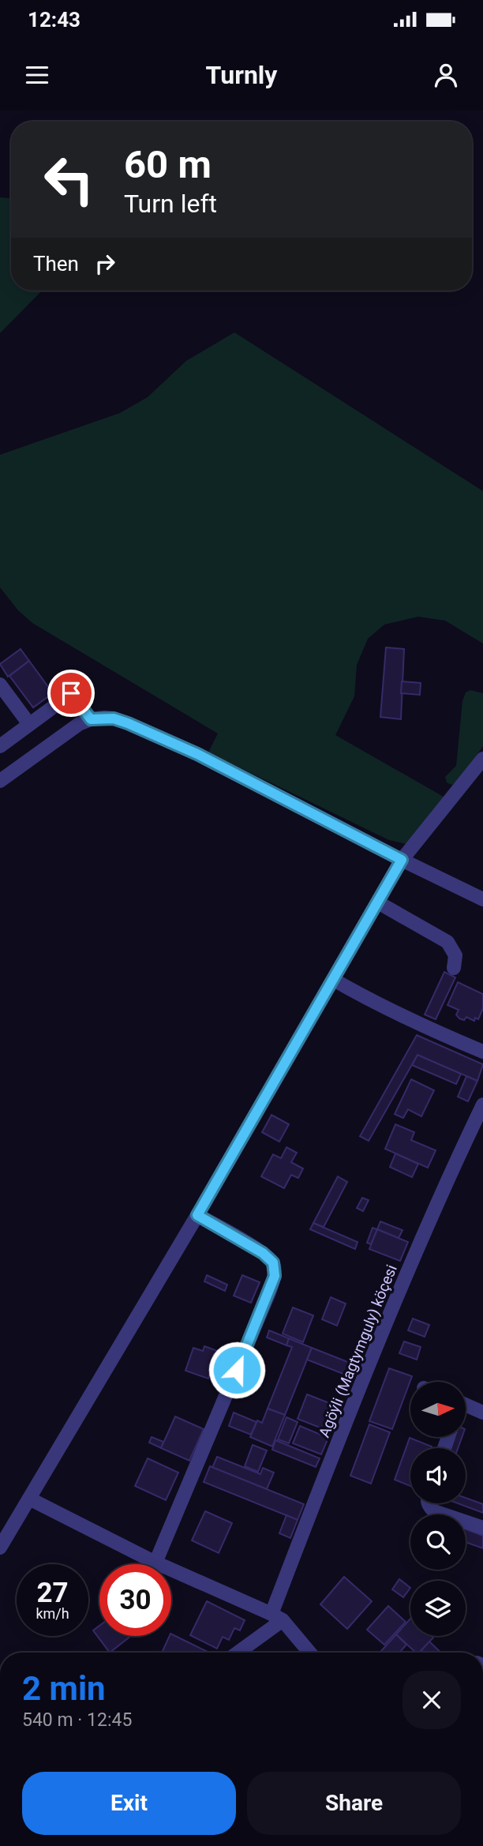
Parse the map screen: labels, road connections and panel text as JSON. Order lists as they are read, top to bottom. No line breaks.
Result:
{"streets":{"street":["Agöýli (Magtymguly) köçesi"]},"north":"right","page":{"status":"12:43","header":"Turnly","turn":["60 m","Turn left"],"then":"Then","speed":"27 km/h","limit":"30","heading":["2 min","540 m · 12:45"],"buttons":["Exit","Share"]}}
